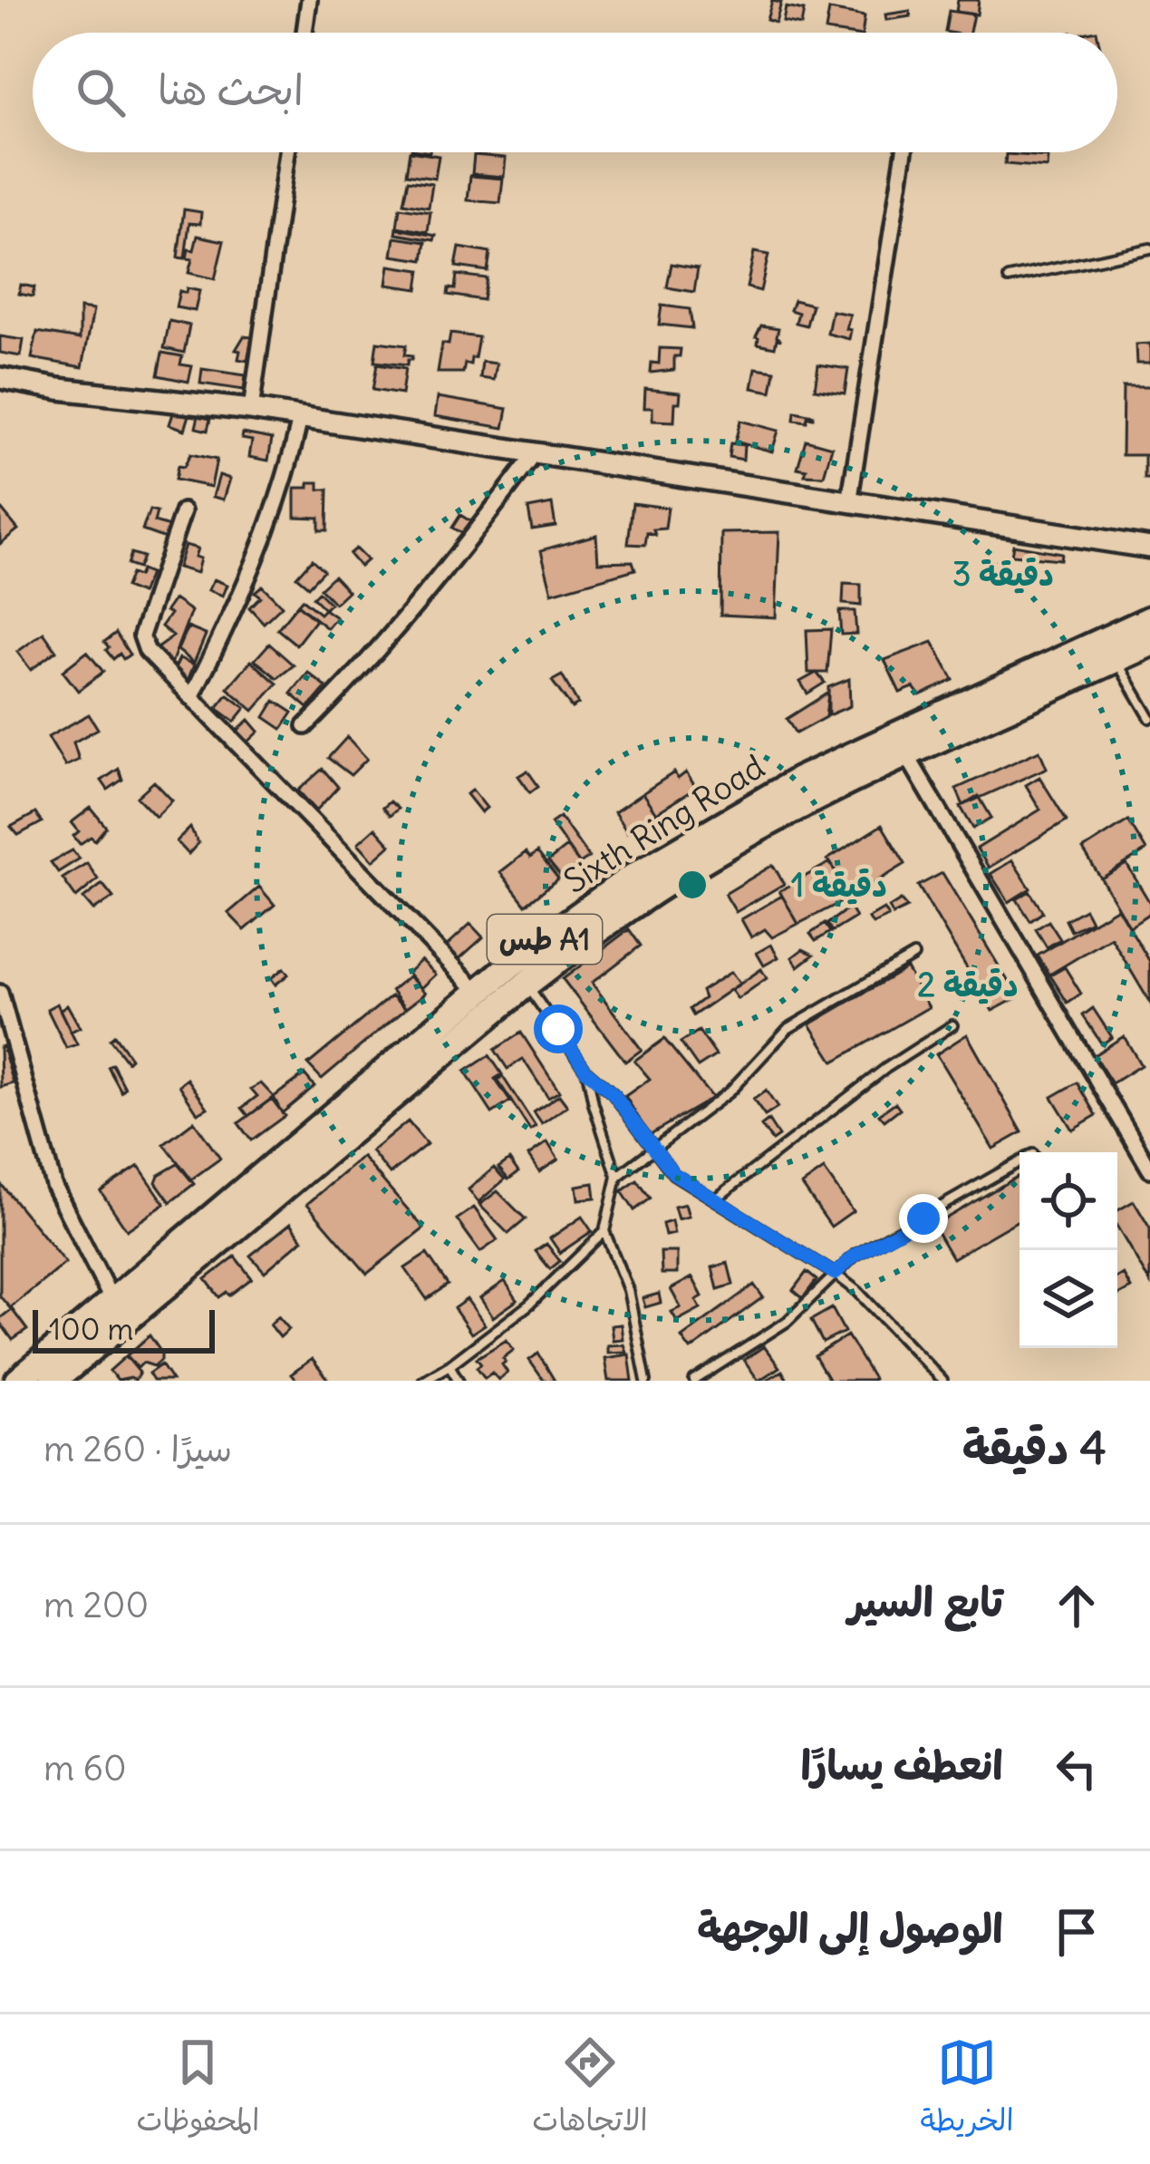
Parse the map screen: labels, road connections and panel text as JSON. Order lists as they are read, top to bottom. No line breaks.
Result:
{"streets":{"highway":["Sixth Ring Road","طس A1"]},"scale_bar":"100 m","page":{"search":"ابحث هنا","scale":"100 m","heading":["4 دقيقة","سيرًا · 260 m"],"list":[["تابع السير","200 m"],["انعطف يسارًا","60 m"],"الوصول إلى الوجهة"],"nav":["الخريطة","الاتجاهات","المحفوظات"]},"rings":["3 دقيقة","1 دقيقة","2 دقيقة"]}
